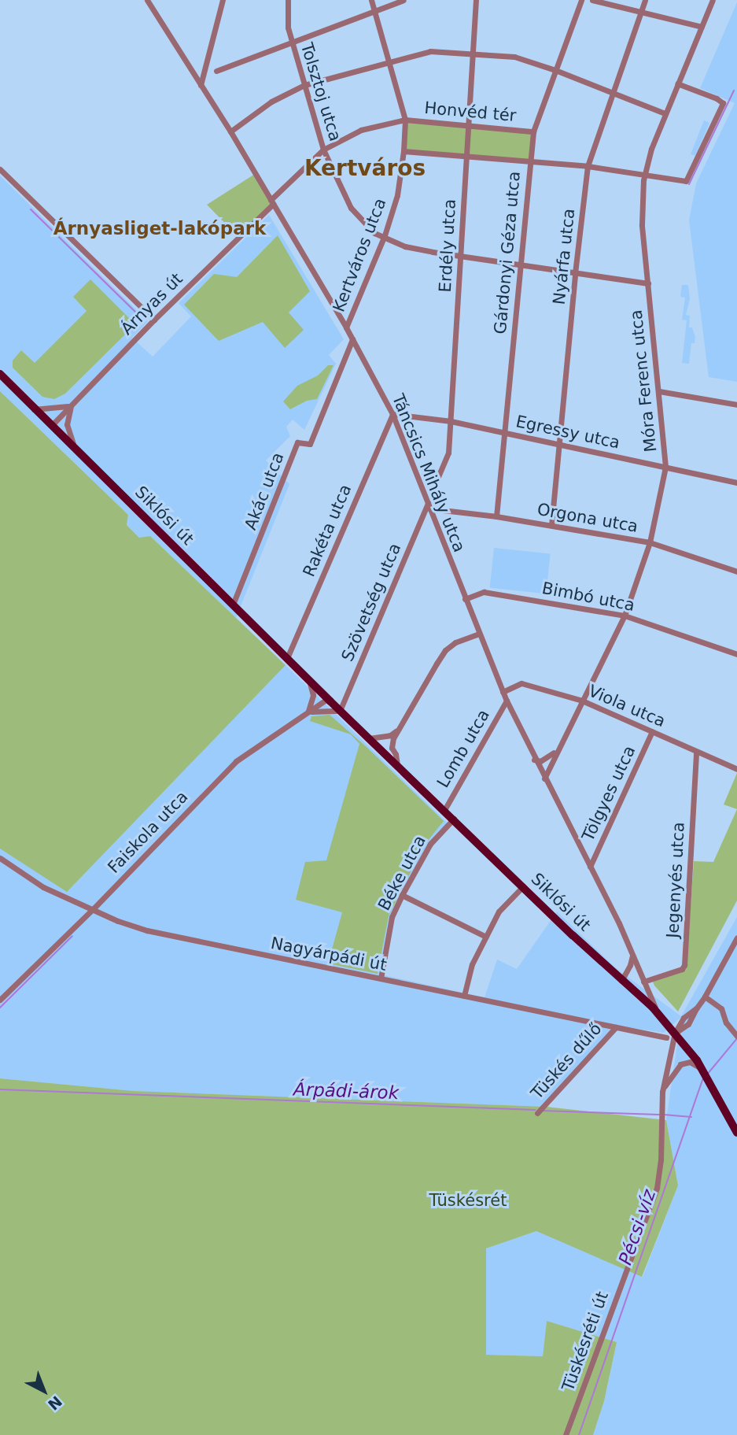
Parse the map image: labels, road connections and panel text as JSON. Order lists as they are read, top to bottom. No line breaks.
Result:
{"streets":{"main road":["Siklósi út"],"street":["Tolsztoj utca","Honvéd tér","Erdély utca","Gárdonyi Géza utca","Kertváros utca","Nyárfa utca","Árnyas út","Móra Ferenc utca","Egressy utca","Táncsics Mihály utca","Akác utca","Orgona utca","Rakéta utca","Bimbó utca","Szövetség utca","Viola utca","Lomb utca","Tölgyes utca","Faiskola utca","Béke utca","Jegenyés utca","Nagyárpádi út","Tüskés dűlő","Tüskésréti út"]},"crossings":[["Tolsztoj utca","Honvéd tér"],["Tolsztoj utca","Erdély utca"],["Tolsztoj utca","Gárdonyi Géza utca"],["Tolsztoj utca","Kertváros utca"],["Tolsztoj utca","Nyárfa utca"],["Tolsztoj utca","Árnyas út"],["Tolsztoj utca","Móra Ferenc utca"],["Honvéd tér","Erdély utca"],["Honvéd tér","Gárdonyi Géza utca"],["Honvéd tér","Kertváros utca"],["Honvéd tér","Árnyas út"],["Erdély utca","Egressy utca"],["Gárdonyi Géza utca","Egressy utca"],["Gárdonyi Géza utca","Orgona utca"],["Kertváros utca","Táncsics Mihály utca"],["Nyárfa utca","Egressy utca"],["Nyárfa utca","Orgona utca"],["Árnyas út","Táncsics Mihály utca"],["Árnyas út","Siklósi út"],["Móra Ferenc utca","Egressy utca"],["Móra Ferenc utca","Táncsics Mihály utca"],["Móra Ferenc utca","Orgona utca"],["Móra Ferenc utca","Bimbó utca"],["Móra Ferenc utca","Viola utca"],["Egressy utca","Táncsics Mihály utca"],["Egressy utca","Rakéta utca"],["Táncsics Mihály utca","Akác utca"],["Táncsics Mihály utca","Siklósi út"],["Táncsics Mihály utca","Orgona utca"],["Táncsics Mihály utca","Rakéta utca"],["Táncsics Mihály utca","Bimbó utca"],["Táncsics Mihály utca","Szövetség utca"],["Táncsics Mihály utca","Viola utca"],["Táncsics Mihály utca","Lomb utca"],["Táncsics Mihály utca","Tölgyes utca"],["Táncsics Mihály utca","Jegenyés utca"],["Akác utca","Siklósi út"],["Siklósi út","Rakéta utca"],["Siklósi út","Szövetség utca"],["Siklósi út","Lomb utca"],["Siklósi út","Faiskola utca"],["Siklósi út","Béke utca"],["Siklósi út","Tüskésréti út"],["Orgona utca","Szövetség utca"],["Viola utca","Tölgyes utca"],["Viola utca","Jegenyés utca"],["Faiskola utca","Nagyárpádi út"],["Béke utca","Nagyárpádi út"],["Nagyárpádi út","Tüskés dűlő"]],"districts":["Kertváros","Árnyasliget-lakópark"],"water":["Árpádi-árok","Pécsi-víz"],"parks":["Tüskésrét"],"north":"bottom right"}
